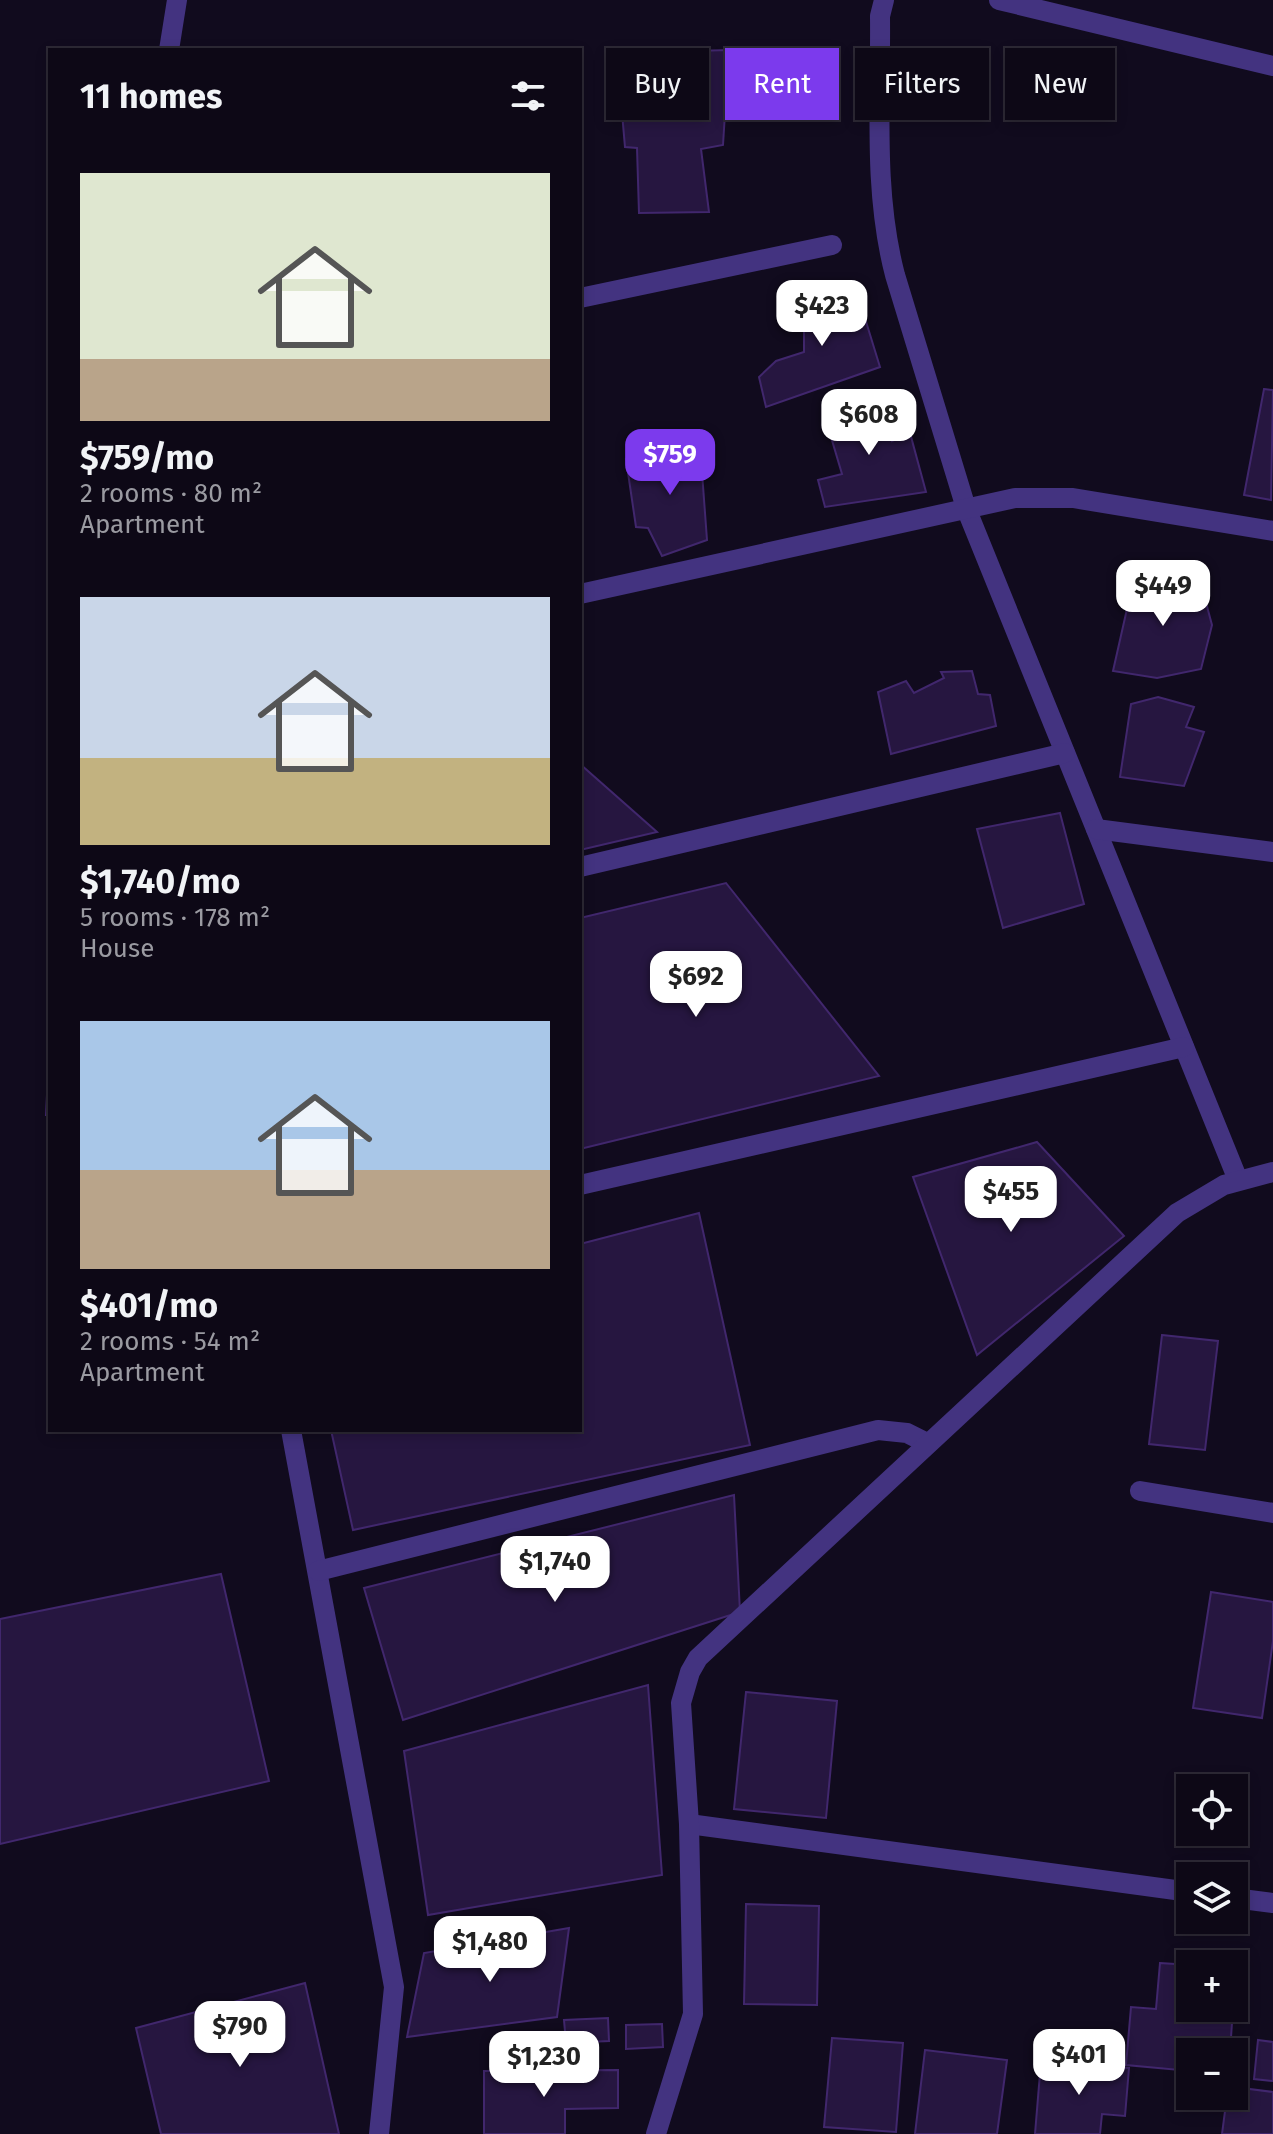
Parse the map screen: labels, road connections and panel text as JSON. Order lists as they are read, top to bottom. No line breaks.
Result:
{"page":{"chip":["Buy","Rent","Filters","New"],"heading":"11 homes","list":[{"name":"$759/mo","note":"2 rooms · 80 m² · Apartment"},{"name":"$1,740/mo","note":"5 rooms · 178 m² · House"},{"name":"$401/mo","note":"2 rooms · 54 m² · Apartment"}],"price":["$423","$608","$759","$449","$692","$455","$1,740","$1,480","$790","$401","$1,230"],"map_buttons":["+","−"]}}
